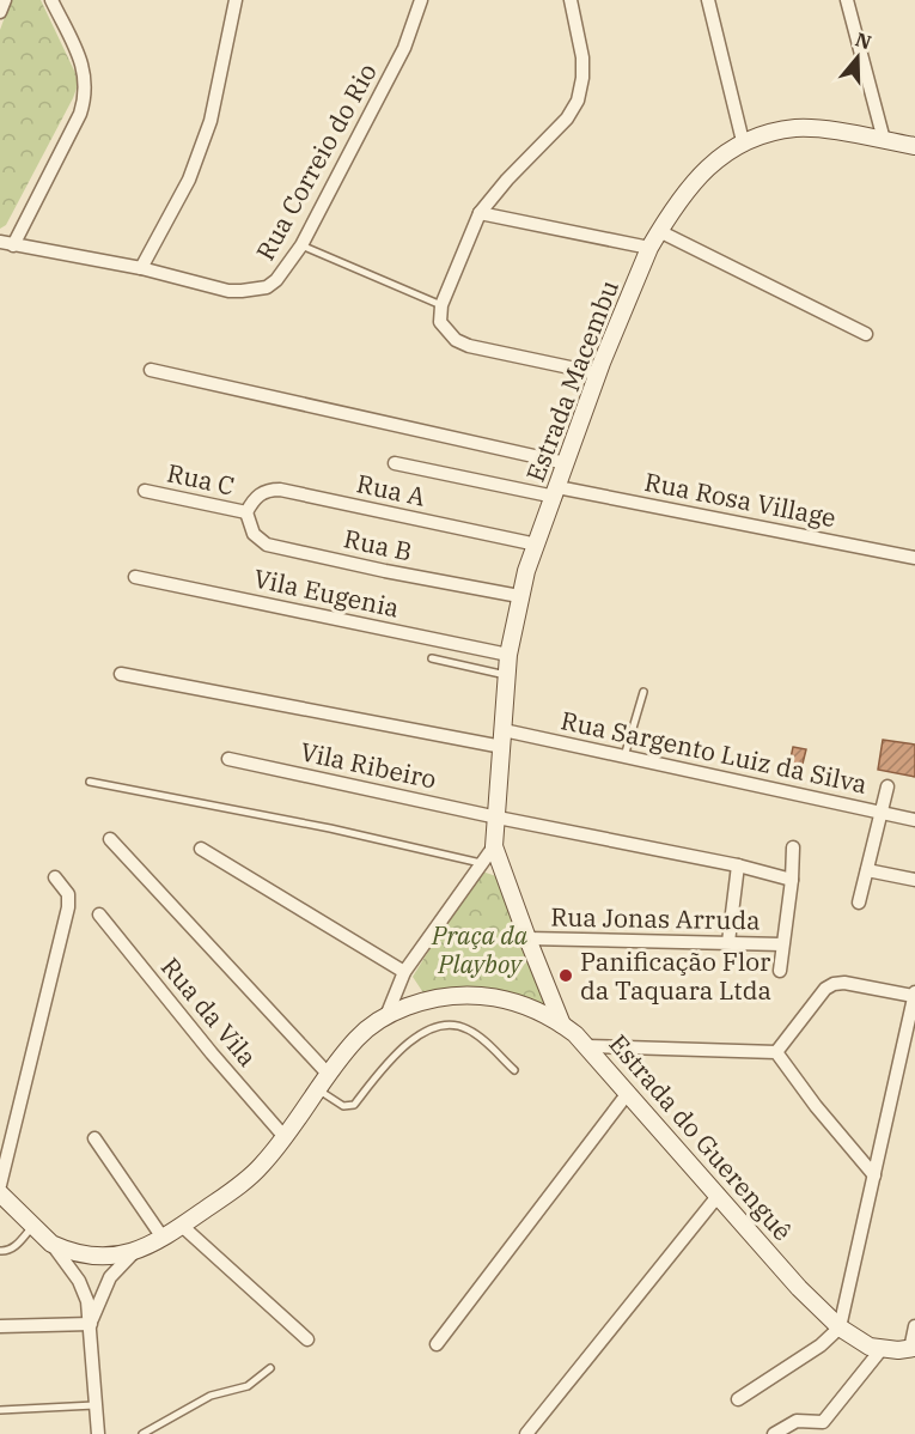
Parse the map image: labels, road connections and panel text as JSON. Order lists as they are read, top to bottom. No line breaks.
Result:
{"streets":{"main road":["Estrada Macembu","Estrada do Guerenguê"],"street":["Rua Correio do Rio","Rua C","Rua A","Rua Rosa Village","Rua B","Vila Eugenia","Rua Sargento Luiz da Silva","Vila Ribeiro","Rua Jonas Arruda","Rua da Vila"]},"crossings":[["Estrada Macembu","Rua A"],["Estrada Macembu","Rua Rosa Village"],["Estrada Macembu","Rua B"],["Estrada Macembu","Vila Eugenia"],["Estrada Macembu","Rua Sargento Luiz da Silva"],["Estrada Macembu","Vila Ribeiro"],["Estrada Macembu","Rua Jonas Arruda"],["Estrada Macembu","Estrada do Guerenguê"],["Rua C","Rua A"],["Rua C","Rua B"],["Rua A","Rua B"],["Rua da Vila","Estrada do Guerenguê"]],"parks":["Praça da Playboy"],"places":["Panificação Flor da Taquara Ltda"],"north":"top"}
